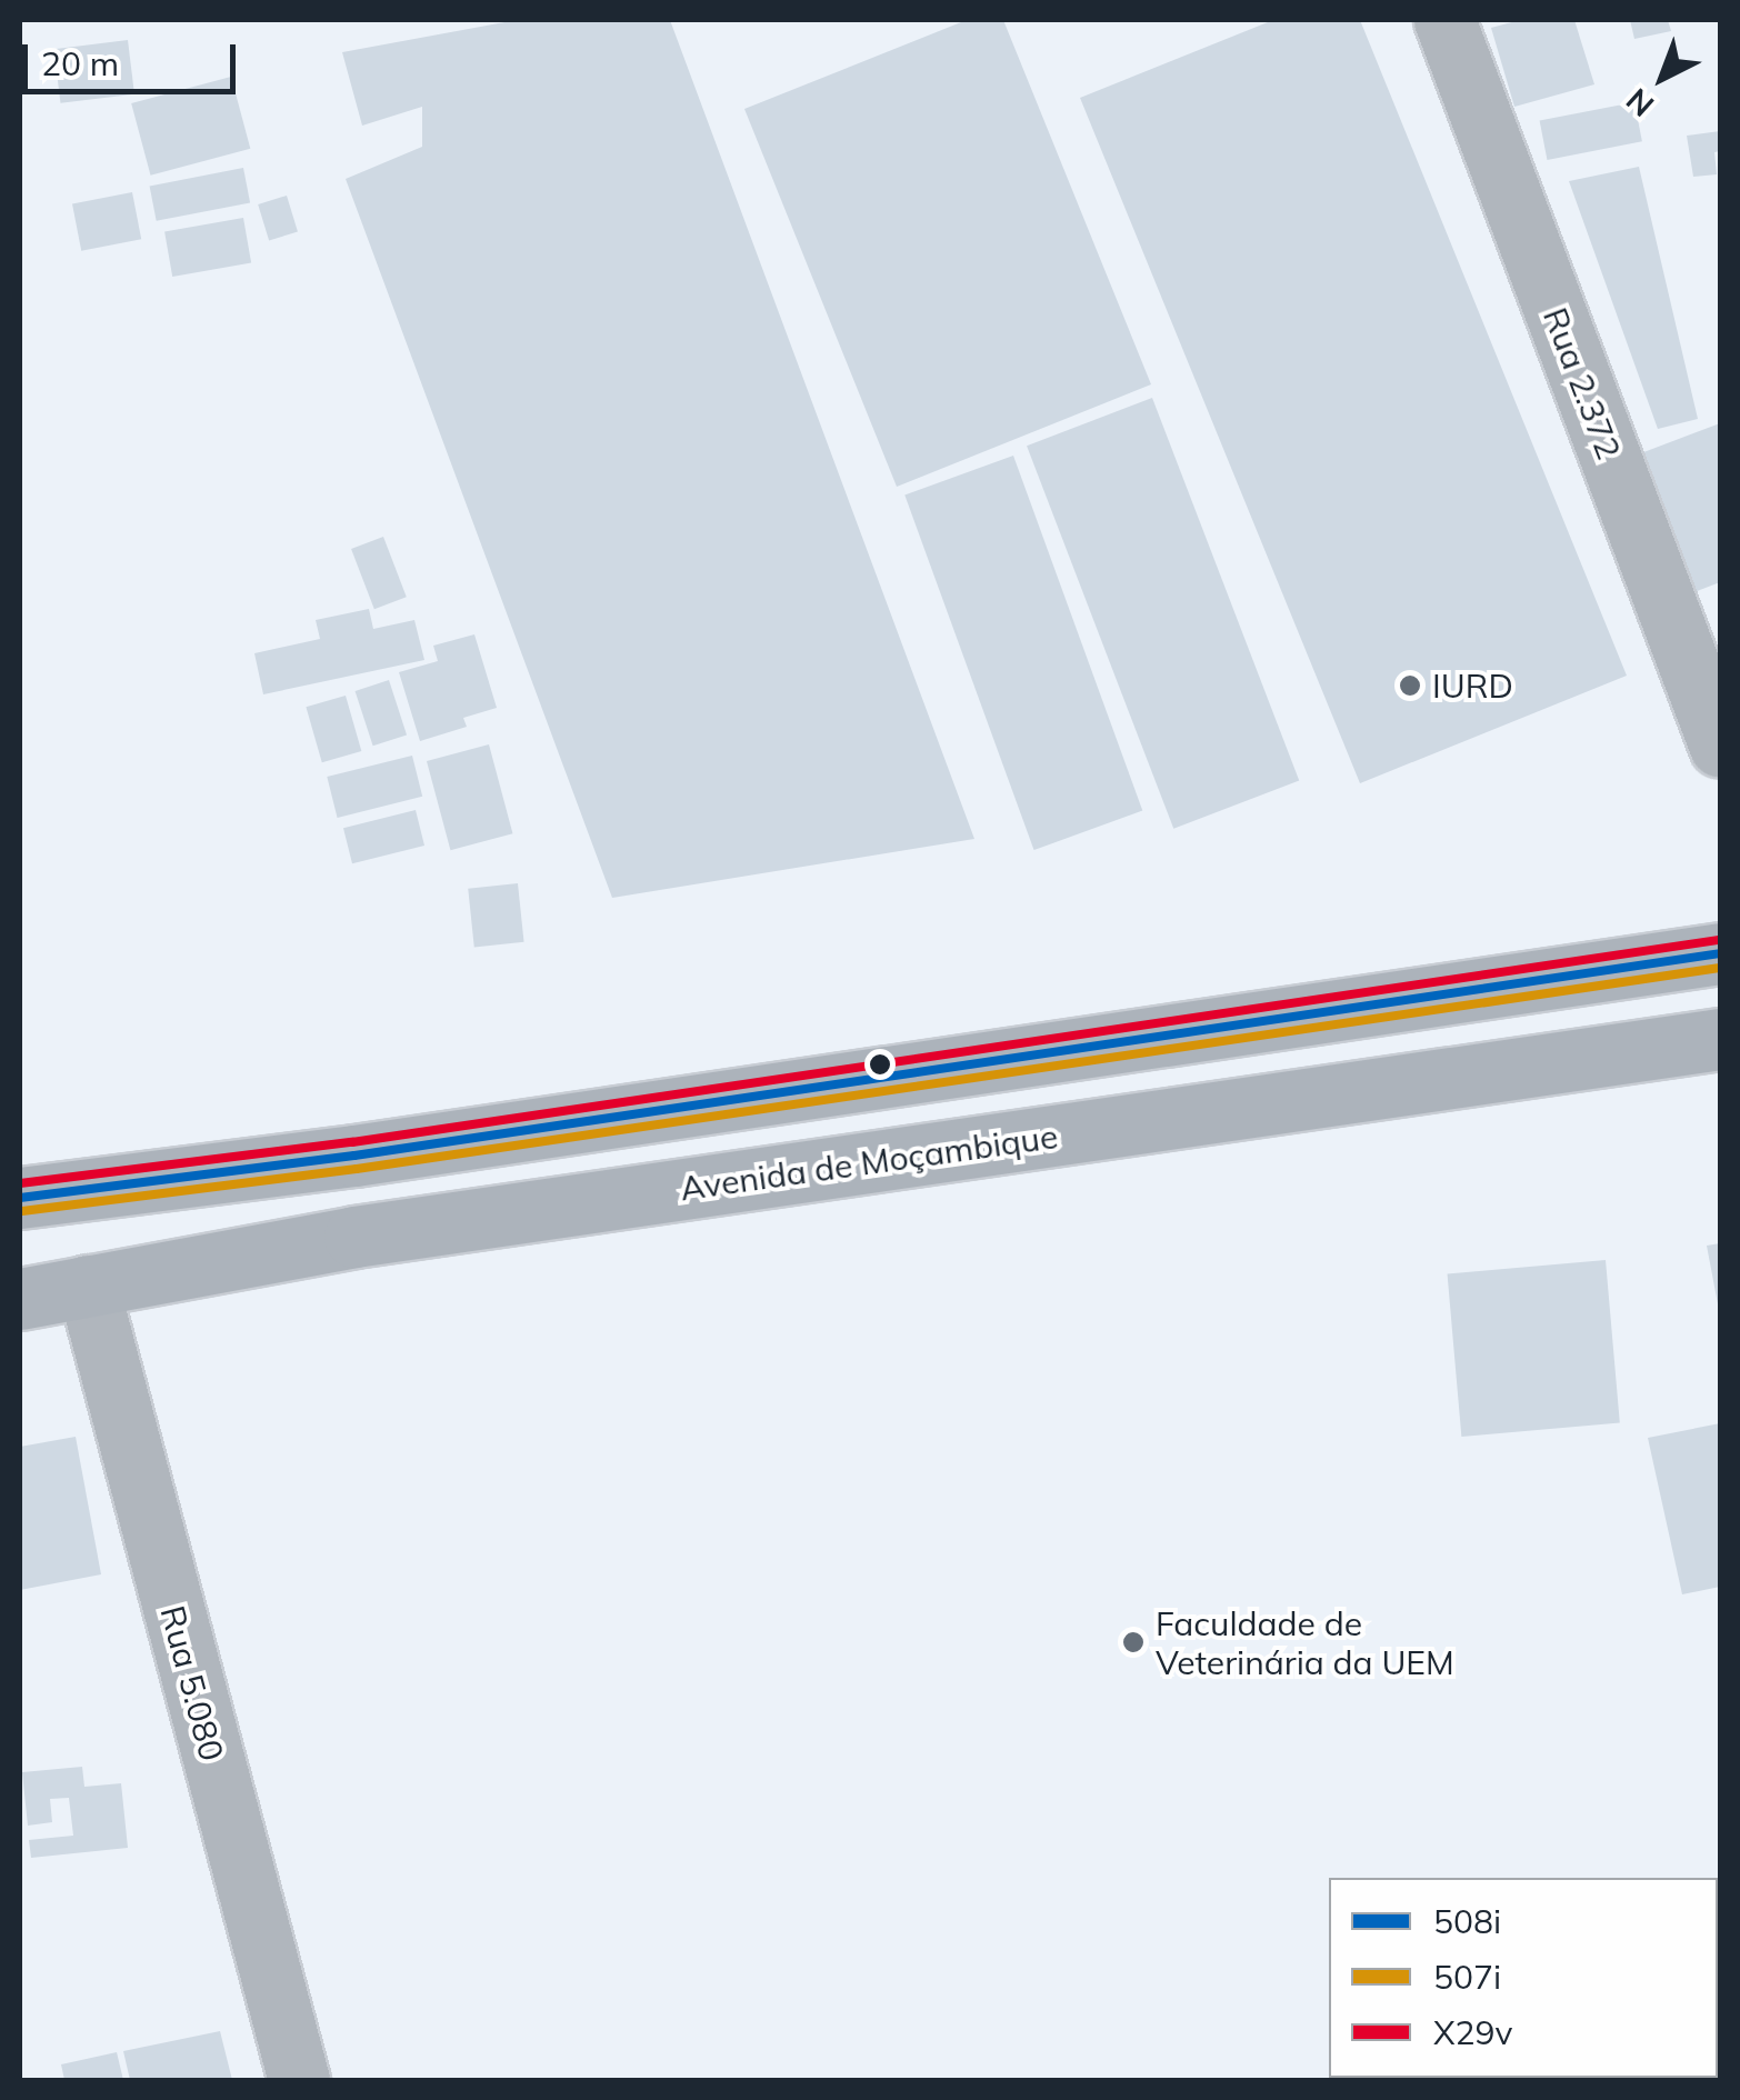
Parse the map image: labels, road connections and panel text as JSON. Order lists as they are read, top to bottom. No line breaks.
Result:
{"streets":{"highway":["Avenida de Moçambique"],"street":["Rua 2.372","Rua 5.080"]},"crossings":[["Avenida de Moçambique","Rua 5.080"]],"places":["IURD","Faculdade de Veterinária da UEM"],"lines":["transit line X29v","transit line 508i","transit line 507i"],"legend":["508i","507i","X29v"],"scale_bar":"20 m","north":"bottom left"}
